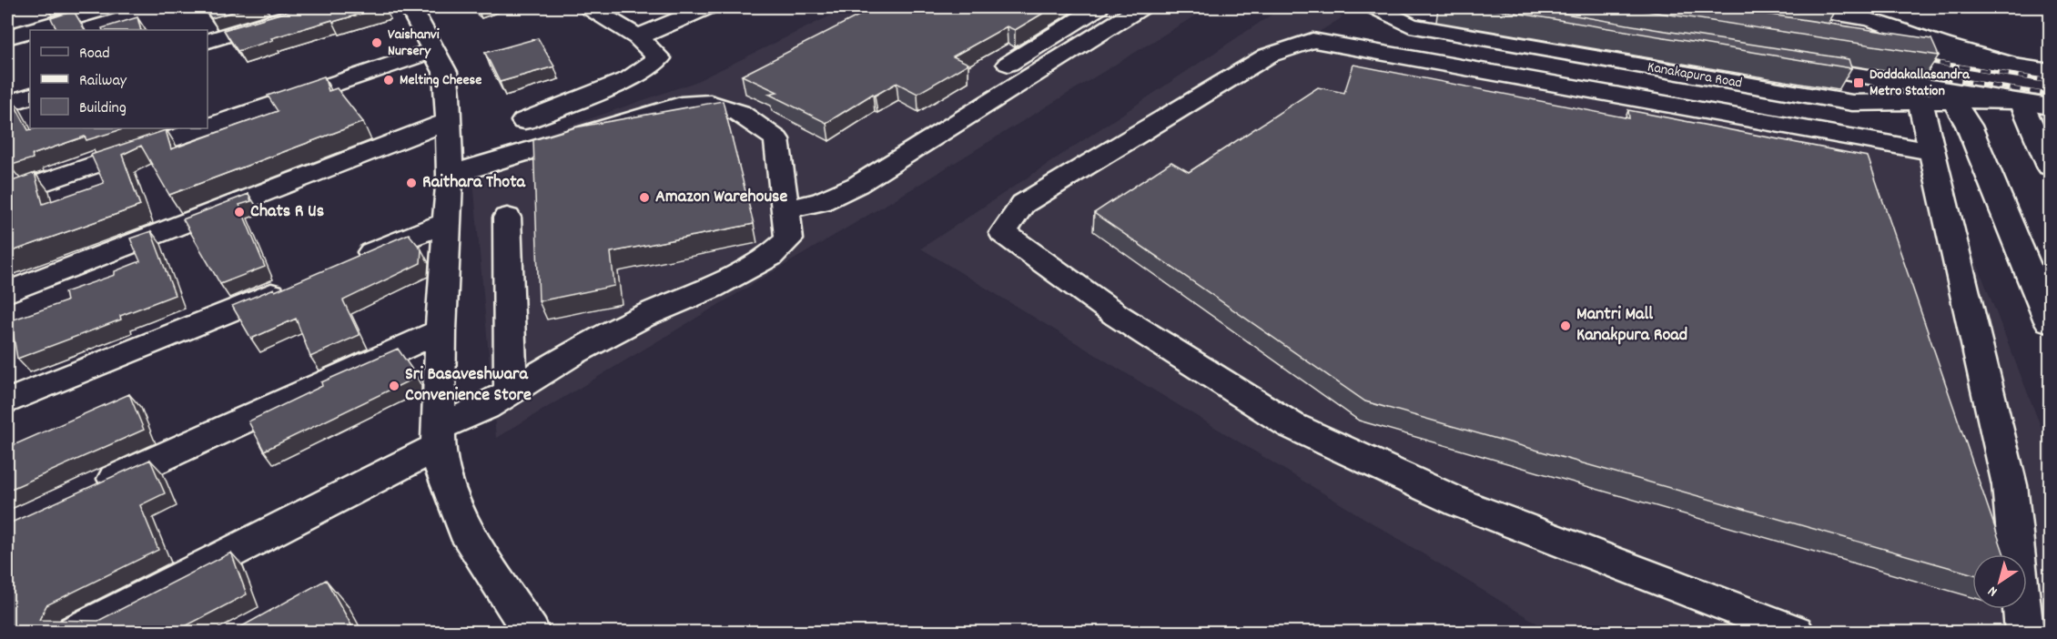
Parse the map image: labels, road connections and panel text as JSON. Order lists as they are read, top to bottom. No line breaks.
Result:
{"streets":{"main road":["Kanakapura Road"]},"places":{"other":["Vaishanvi Nursery","Melting Cheese","Raithara Thota","Amazon Warehouse","Chats R Us","Mantri Mall Kanakpura Road","Sri Basaveshwara Convenience Store"],"transit":["Doddakallasandra Metro Station"]},"legend":["Road","Railway","Building"],"north":"bottom left"}
